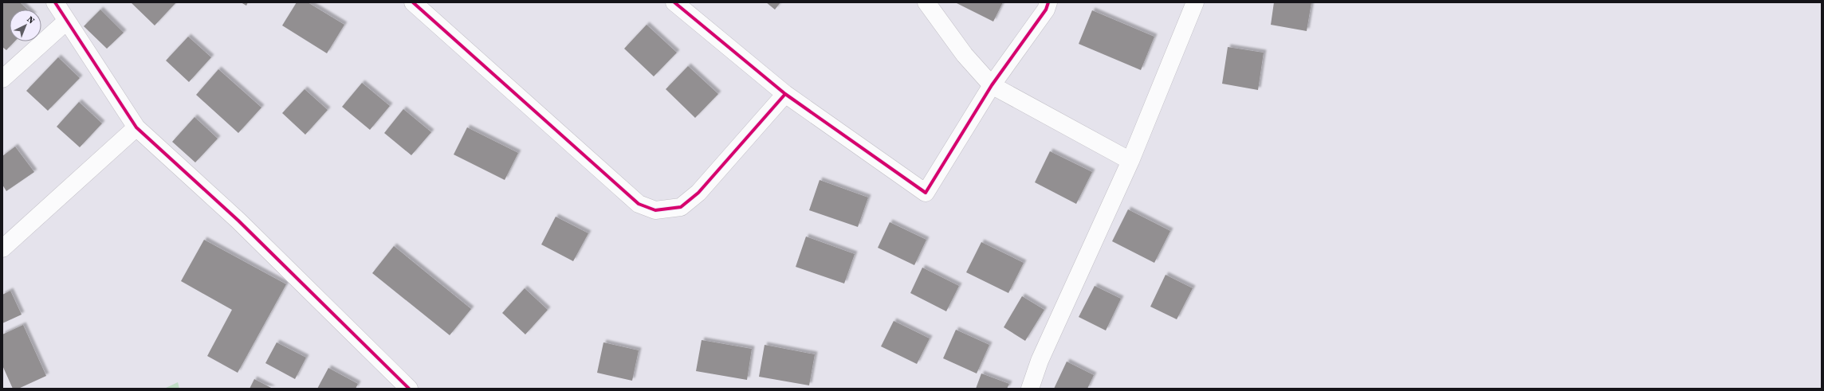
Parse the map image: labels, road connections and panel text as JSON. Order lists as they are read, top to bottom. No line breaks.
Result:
{"north":"top right"}
